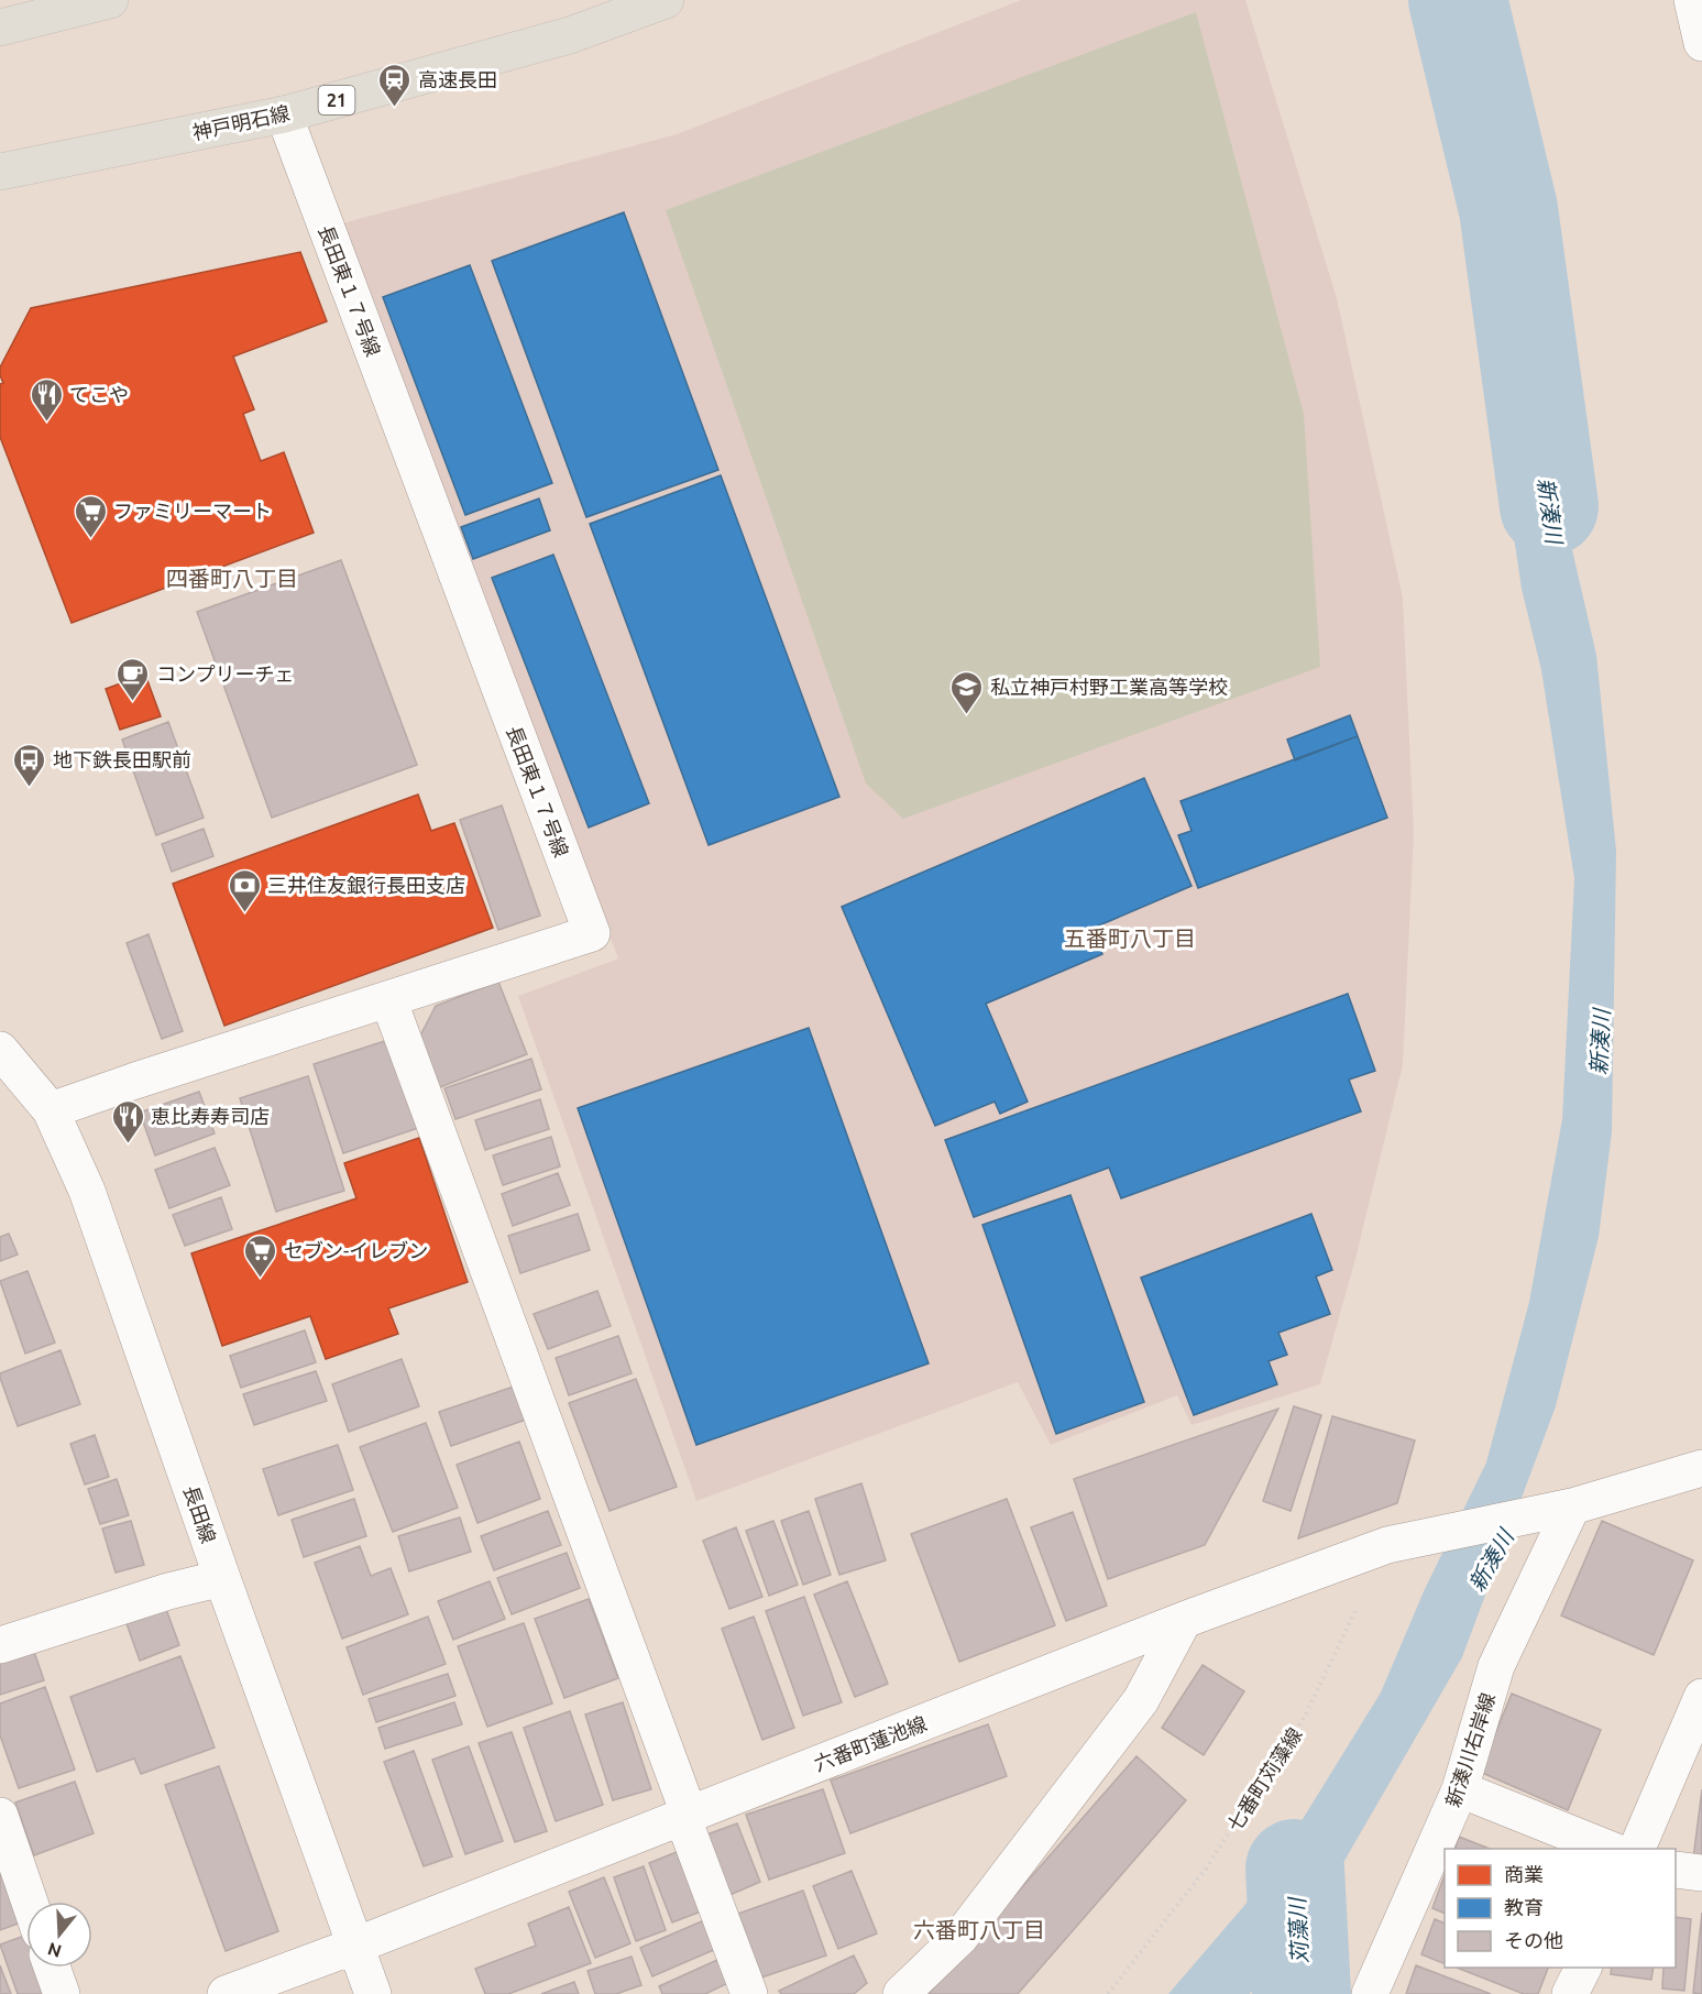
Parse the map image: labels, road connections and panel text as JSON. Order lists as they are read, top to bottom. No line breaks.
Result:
{"streets":{"main road":["21","神戸明石線"],"street":["長田東１７号線","長田線","六番町蓮池線","新湊川右岸線"],"path":["七番町苅藻線"]},"crossings":[["神戸明石線","長田東１７号線"],["長田東１７号線","長田線"],["長田線","六番町蓮池線"],["六番町蓮池線","新湊川右岸線"],["六番町蓮池線","七番町苅藻線"]],"districts":["四番町八丁目","五番町八丁目","六番町八丁目"],"water":["新湊川","苅藻川"],"places":{"station":["高速長田"],"restaurant":["てこや","恵比寿寿司店"],"supermarket":["ファミリーマート","セブン-イレブン"],"cafe":["コンプリーチェ"],"school or university":["私立神戸村野工業高等学校"],"bus stop":["地下鉄長田駅前"],"bank":["三井住友銀行長田支店"]},"legend":["商業","教育","その他"],"north":"bottom"}
